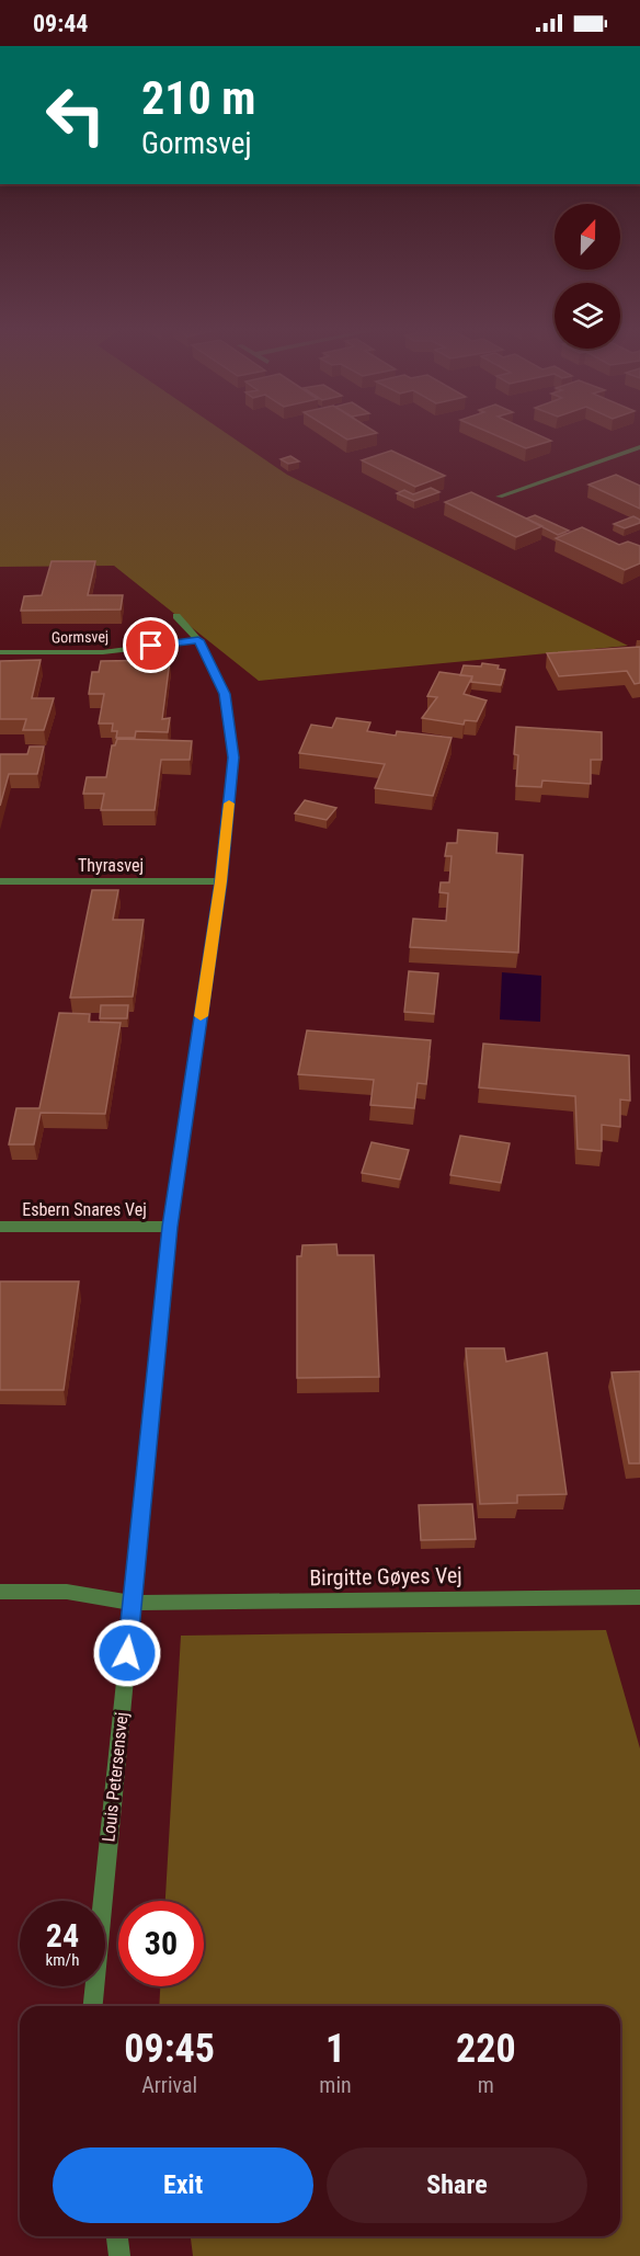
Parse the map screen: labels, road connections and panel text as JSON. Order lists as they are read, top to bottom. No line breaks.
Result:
{"streets":{"street":["Gormsvej","Thyrasvej","Esbern Snares Vej","Birgitte Gøyes Vej","Louis Petersensvej"]},"crossings":[["Gormsvej","Louis Petersensvej"],["Thyrasvej","Louis Petersensvej"],["Esbern Snares Vej","Louis Petersensvej"],["Birgitte Gøyes Vej","Louis Petersensvej"]],"north":"top","page":{"status":"09:44","turn":["210 m","Gormsvej"],"speed":"24 km/h","limit":"30","eta":["09:45","Arrival","1","min","220","m"],"buttons":["Exit","Share"]}}
